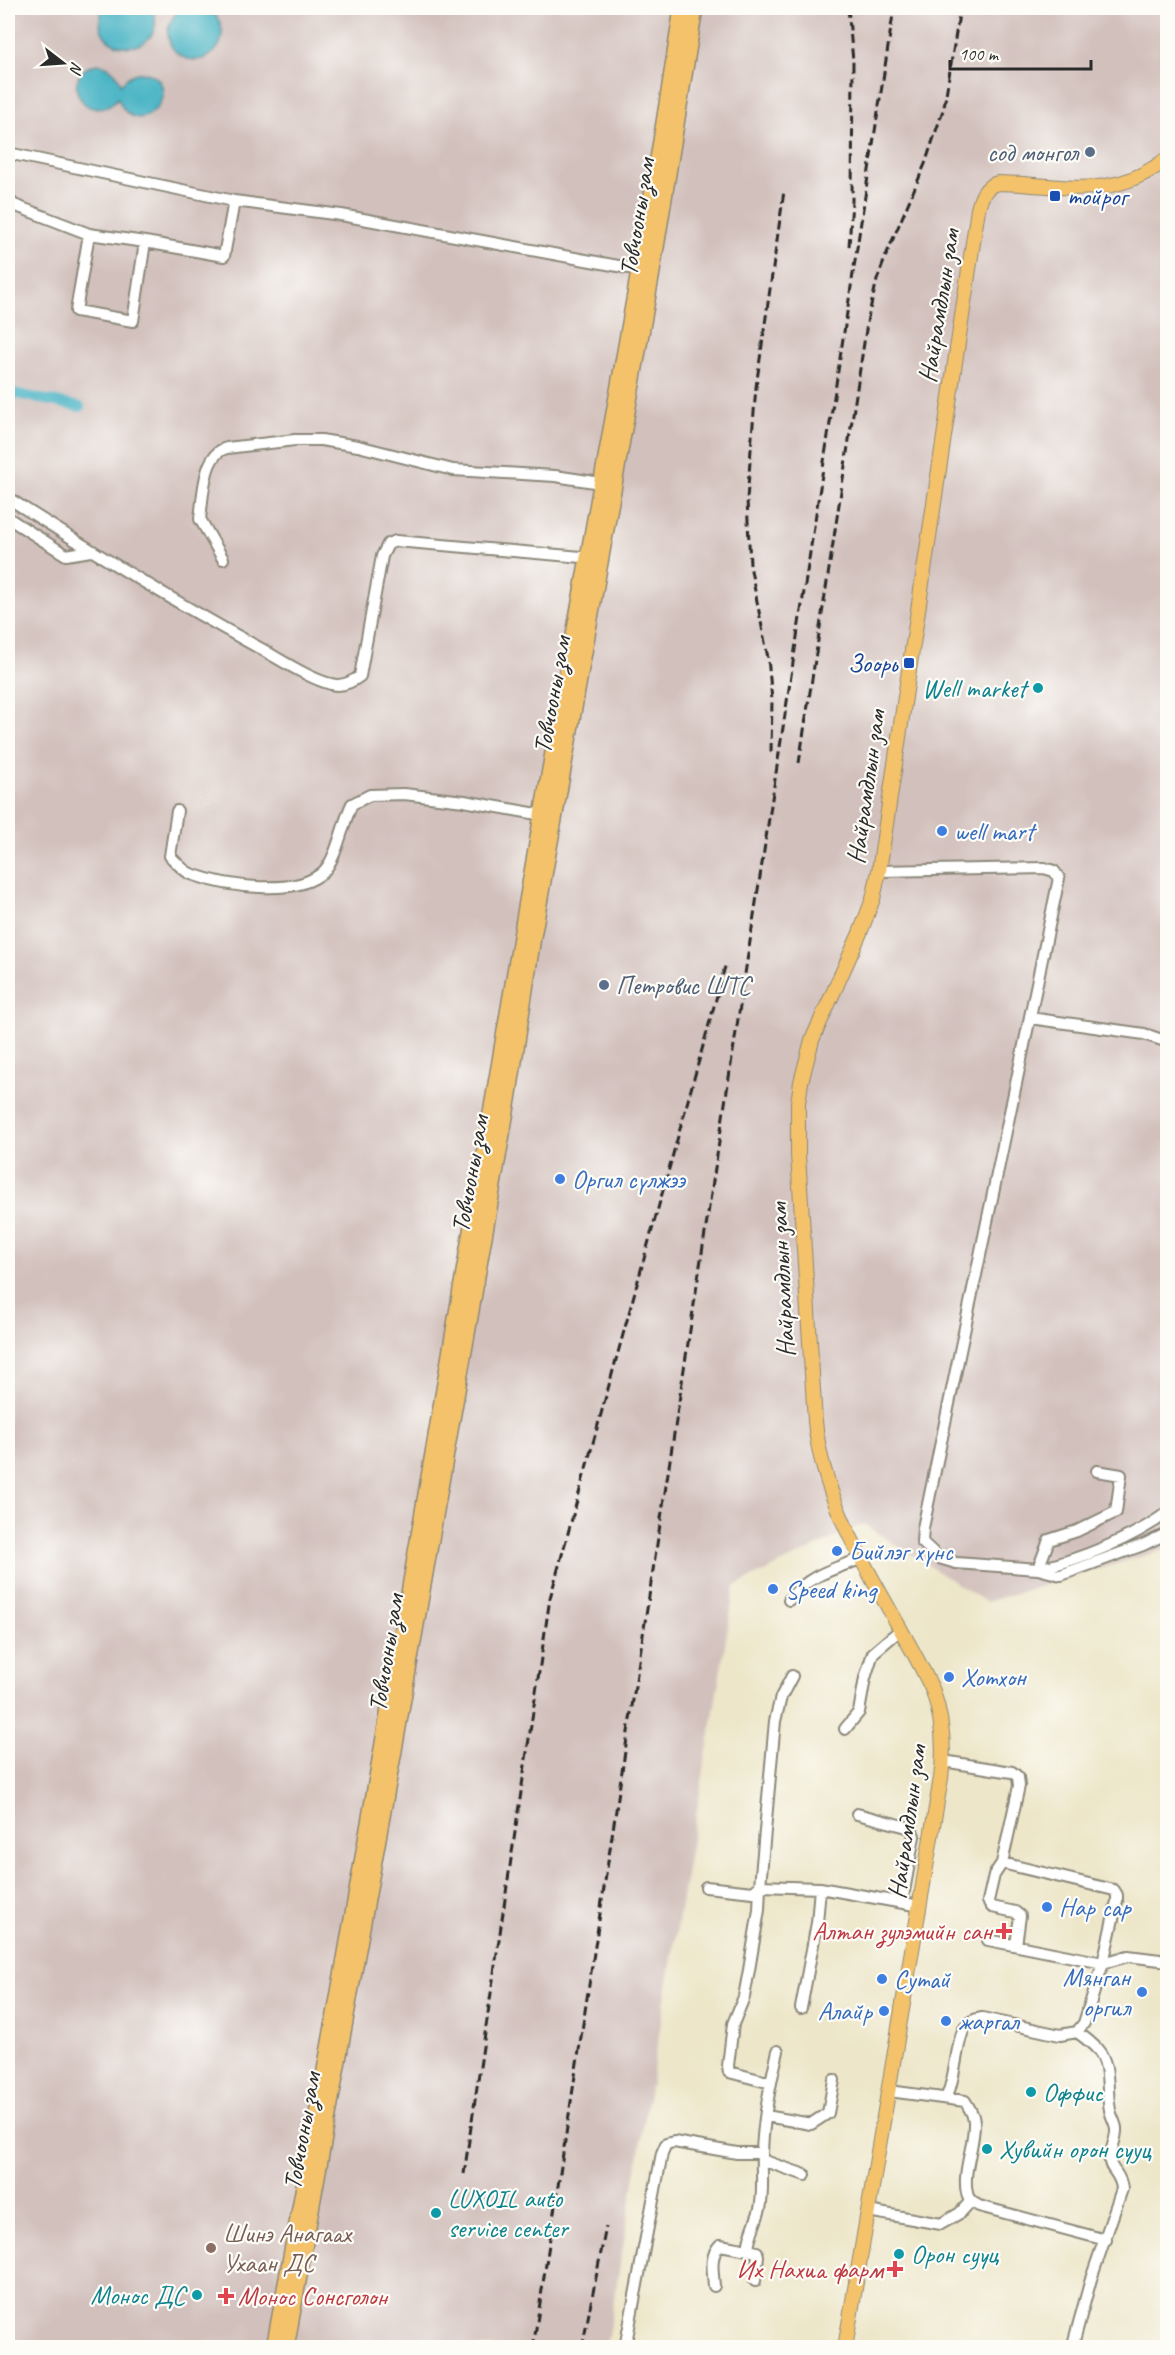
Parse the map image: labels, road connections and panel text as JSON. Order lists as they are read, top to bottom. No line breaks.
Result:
{"streets":{"highway":["Товчооны зам"],"main road":["Найрамдлын зам"]},"places":{"other":["сод монгол","Well market","well mart","Петровис ШТС","Оргил сүлжээ","Бийлэг хүнс","Speed king","Хотхон","Нар сар","Сутай","Мянган оргил","Алайр","жаргал","Оффис","Хувийн орон сууц","LUXOIL auto service center","Шинэ Анагаах Ухаан ДС","Орон сууц","Монос ДС"],"transit":["тойрог","Зоорь"],"health":["Алтан зулэмийн сан","Их Нахиа фарм","Монос Сонсголон"]},"scale_bar":"100 m","north":"right"}
